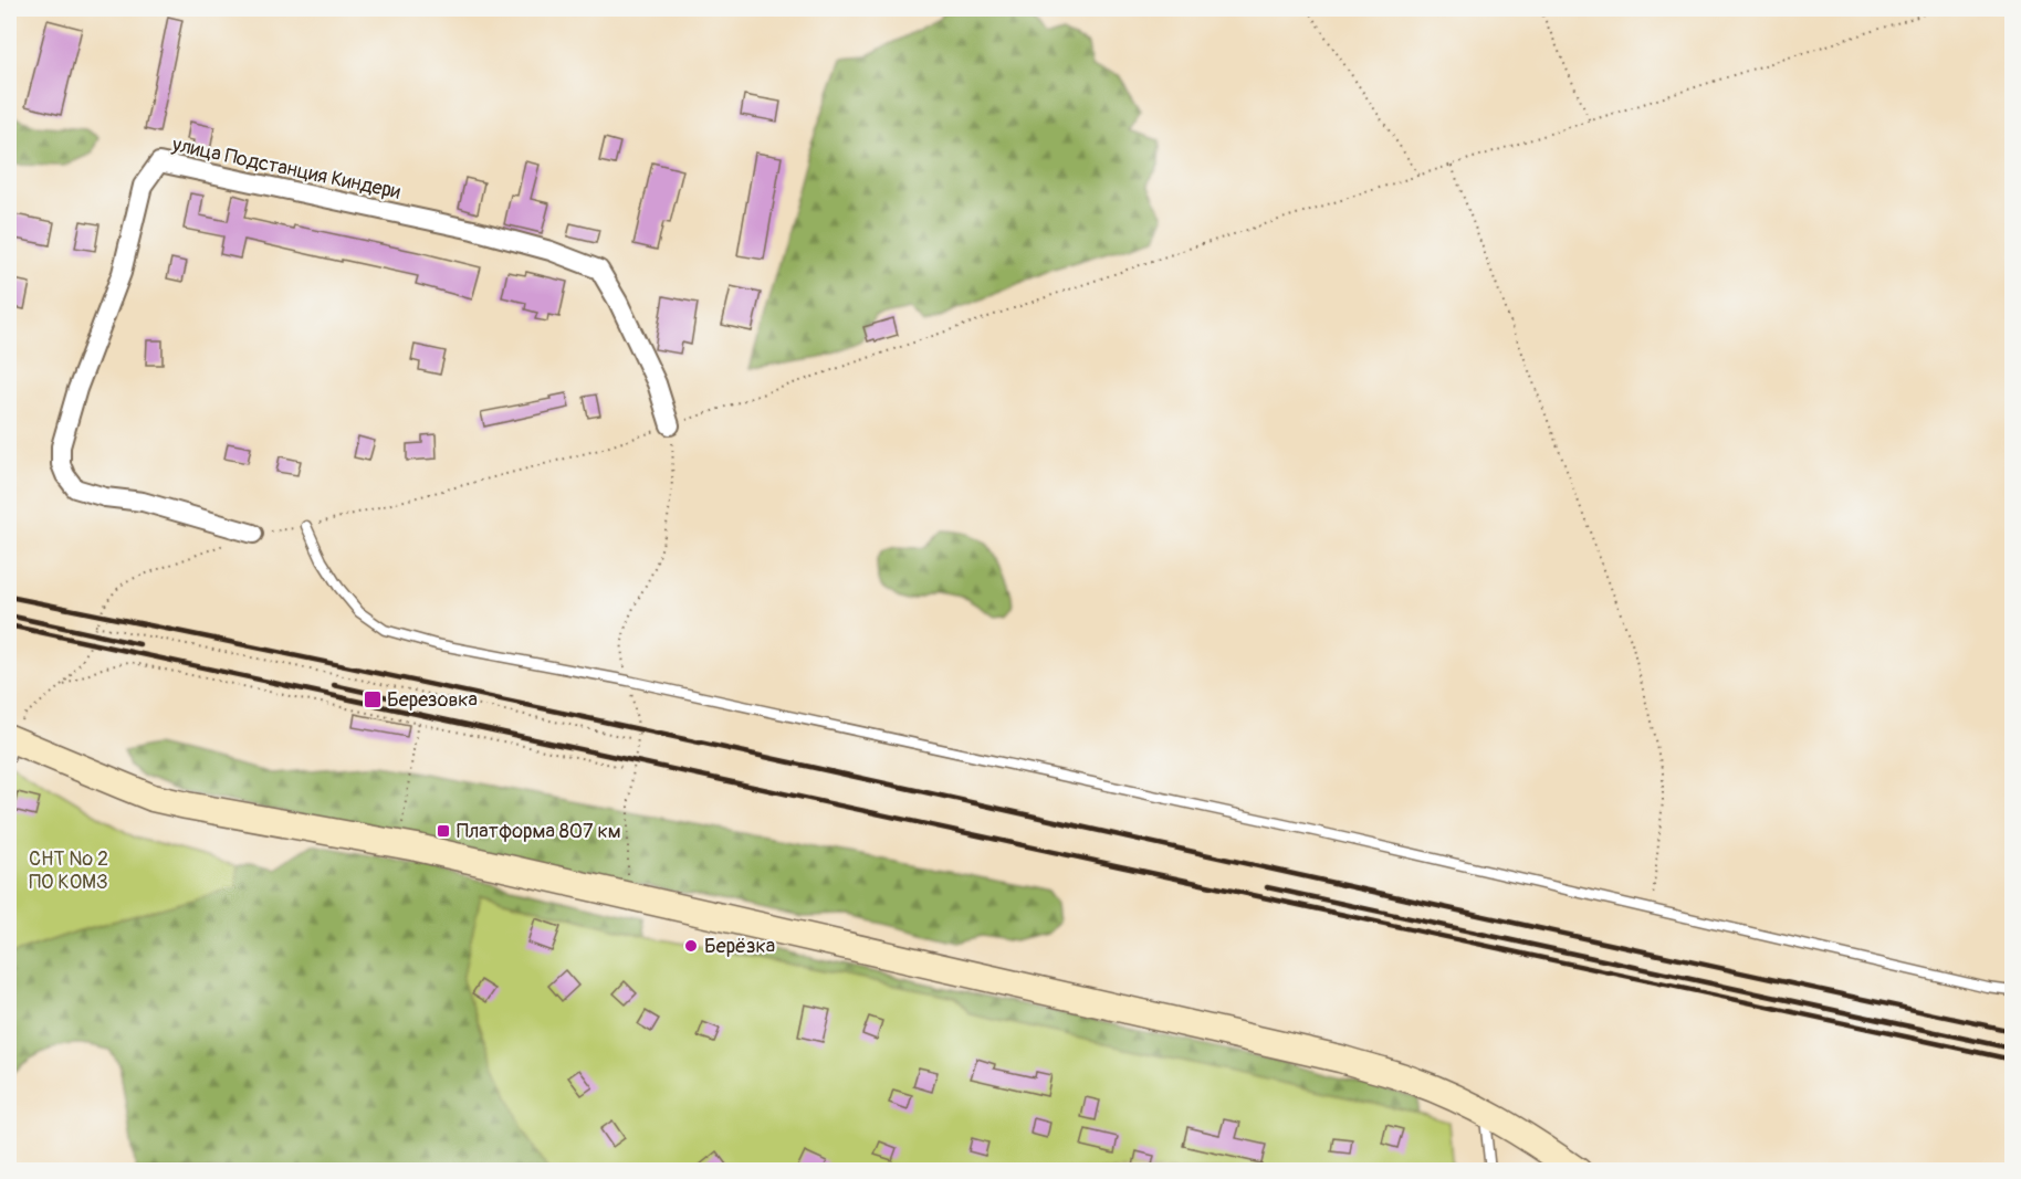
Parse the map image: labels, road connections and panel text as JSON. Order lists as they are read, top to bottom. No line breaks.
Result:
{"streets":{"street":["улица Подстанция Киндери"]},"parks":["СНТ № 2 ПО КОМЗ"],"places":{"transit":["Березовка","Платформа 807 км"],"other":["Берёзка"]}}
